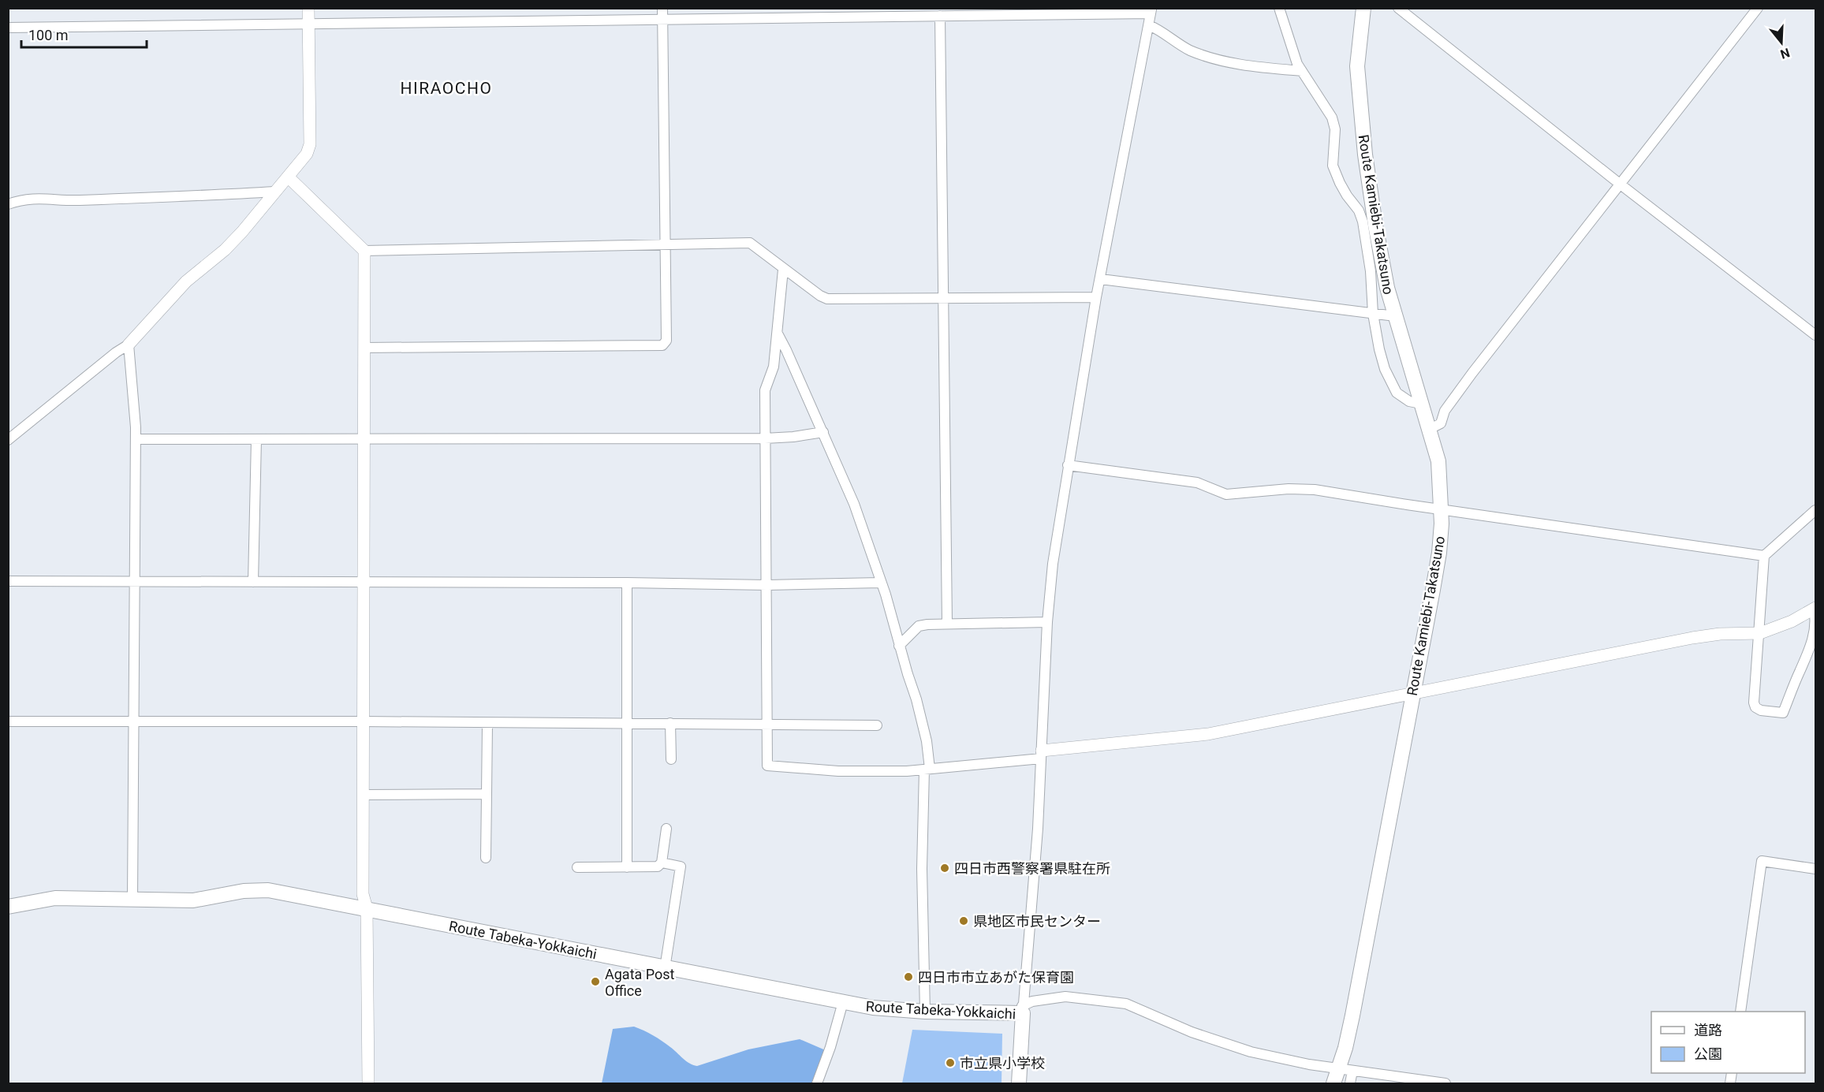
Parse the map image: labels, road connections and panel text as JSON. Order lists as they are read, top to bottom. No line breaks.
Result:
{"streets":{"main road":["Route Kamiebi-Takatsuno","Route Tabeka-Yokkaichi"]},"districts":["HIRAOCHO"],"places":["四日市西警察署県駐在所","県地区市民センター","四日市市立あがた保育園","Agata Post Office","市立県小学校"],"legend":["道路","公園"],"scale_bar":"100 m","north":"bottom"}
